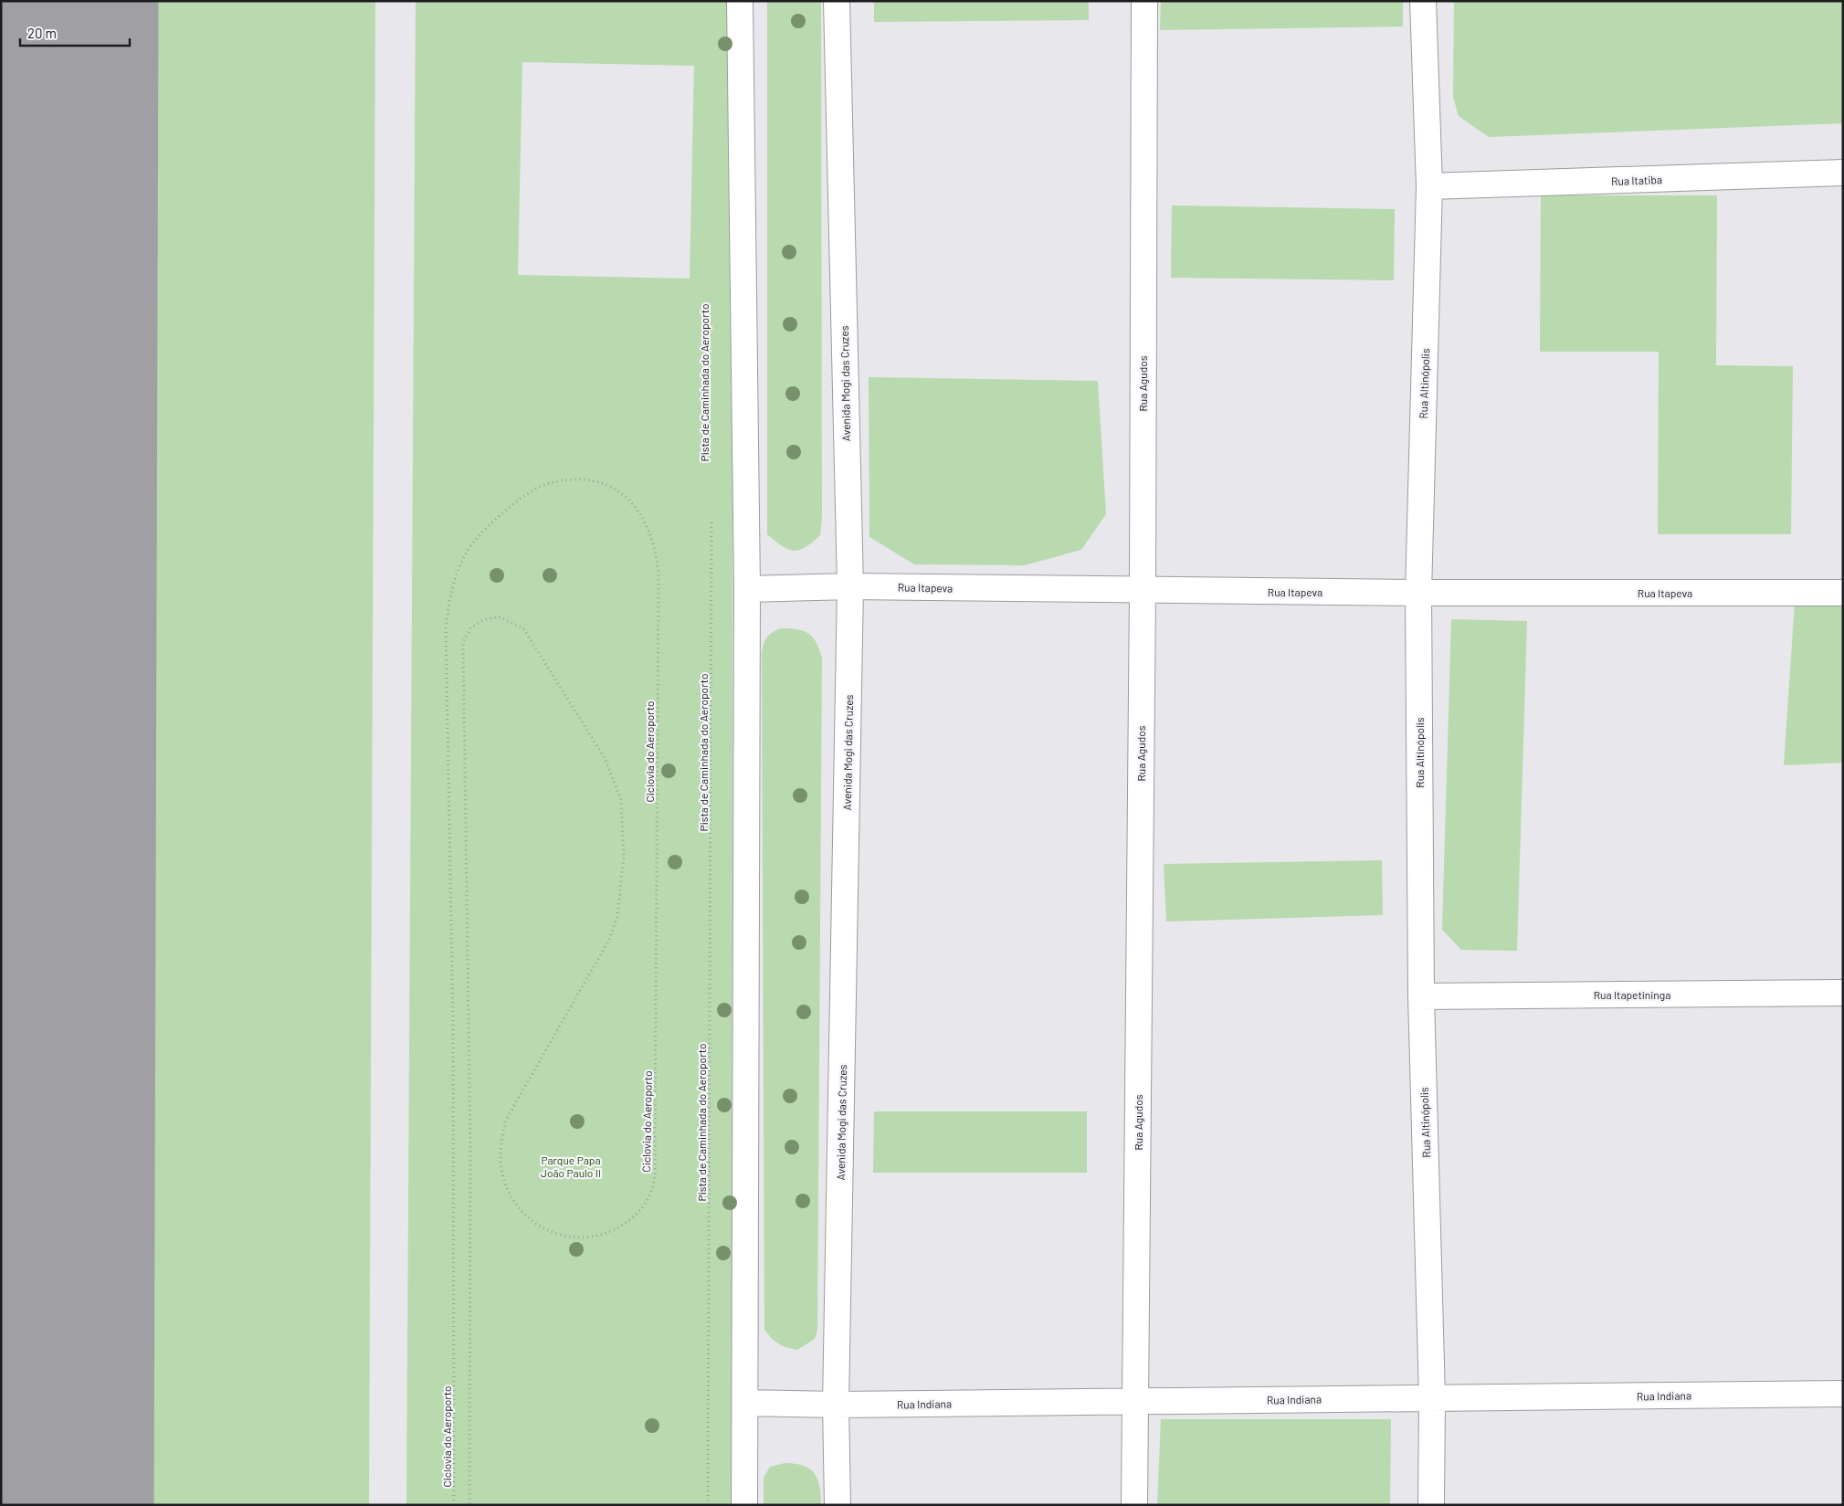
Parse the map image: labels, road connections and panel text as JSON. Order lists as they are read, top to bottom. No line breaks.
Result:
{"streets":{"street":["Rua Itatiba","Avenida Mogi das Cruzes","Rua Agudos","Rua Altinópolis","Rua Itapeva","Rua Itapetininga","Rua Indiana"],"path":["Pista de Caminhada do Aeroporto","Ciclovia do Aeroporto"]},"crossings":[["Rua Itatiba","Rua Altinópolis"],["Avenida Mogi das Cruzes","Rua Itapeva"],["Avenida Mogi das Cruzes","Rua Indiana"],["Rua Agudos","Rua Itapeva"],["Rua Agudos","Rua Indiana"],["Rua Altinópolis","Rua Itapeva"],["Rua Altinópolis","Rua Itapetininga"],["Rua Altinópolis","Rua Indiana"]],"parks":["Parque Papa João Paulo II"],"scale_bar":"20 m"}
